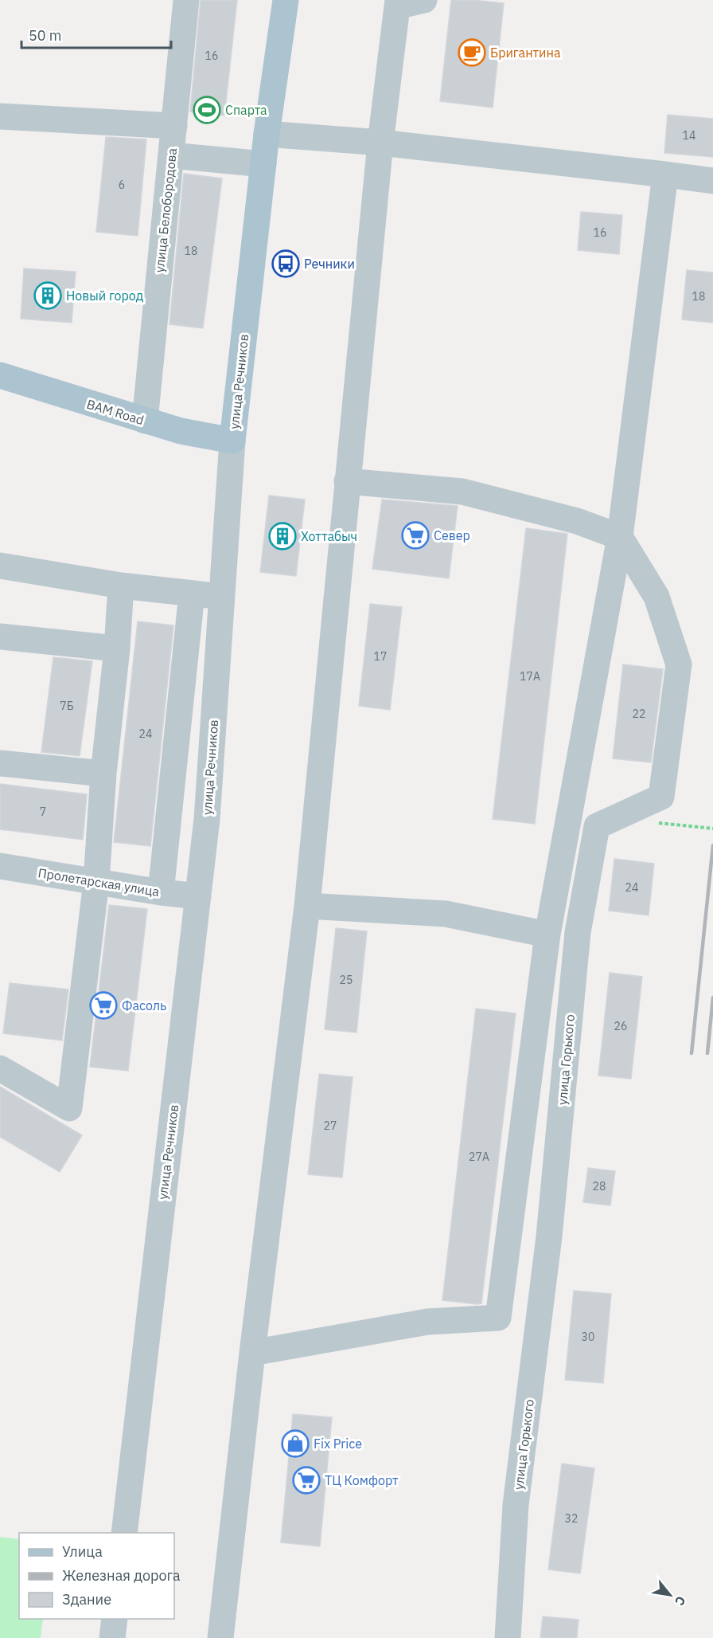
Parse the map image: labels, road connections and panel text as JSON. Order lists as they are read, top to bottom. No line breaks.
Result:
{"streets":{"main road":["улица Речников","BAM Road"],"street":["улица Белобородова","Пролетарская улица","улица Горького"]},"crossings":[["улица Белобородова","BAM Road"],["улица Речников","BAM Road"],["улица Речников","Пролетарская улица"]],"places":{"cafe":["Бригантина"],"sports":["Спарта"],"bus stop":["Речники"],"building":["Новый город","Хоттабыч"],"supermarket":["Север","Фасоль","ТЦ Комфорт"],"shop":["Fix Price"]},"house_numbers":["16","14","6","16","18","18","17","17А","7Б","22","24","7","24","25","26","27","27А","28","30","32"],"legend":["Улица","Железная дорога","Здание"],"scale_bar":"50 m","north":"bottom right"}
